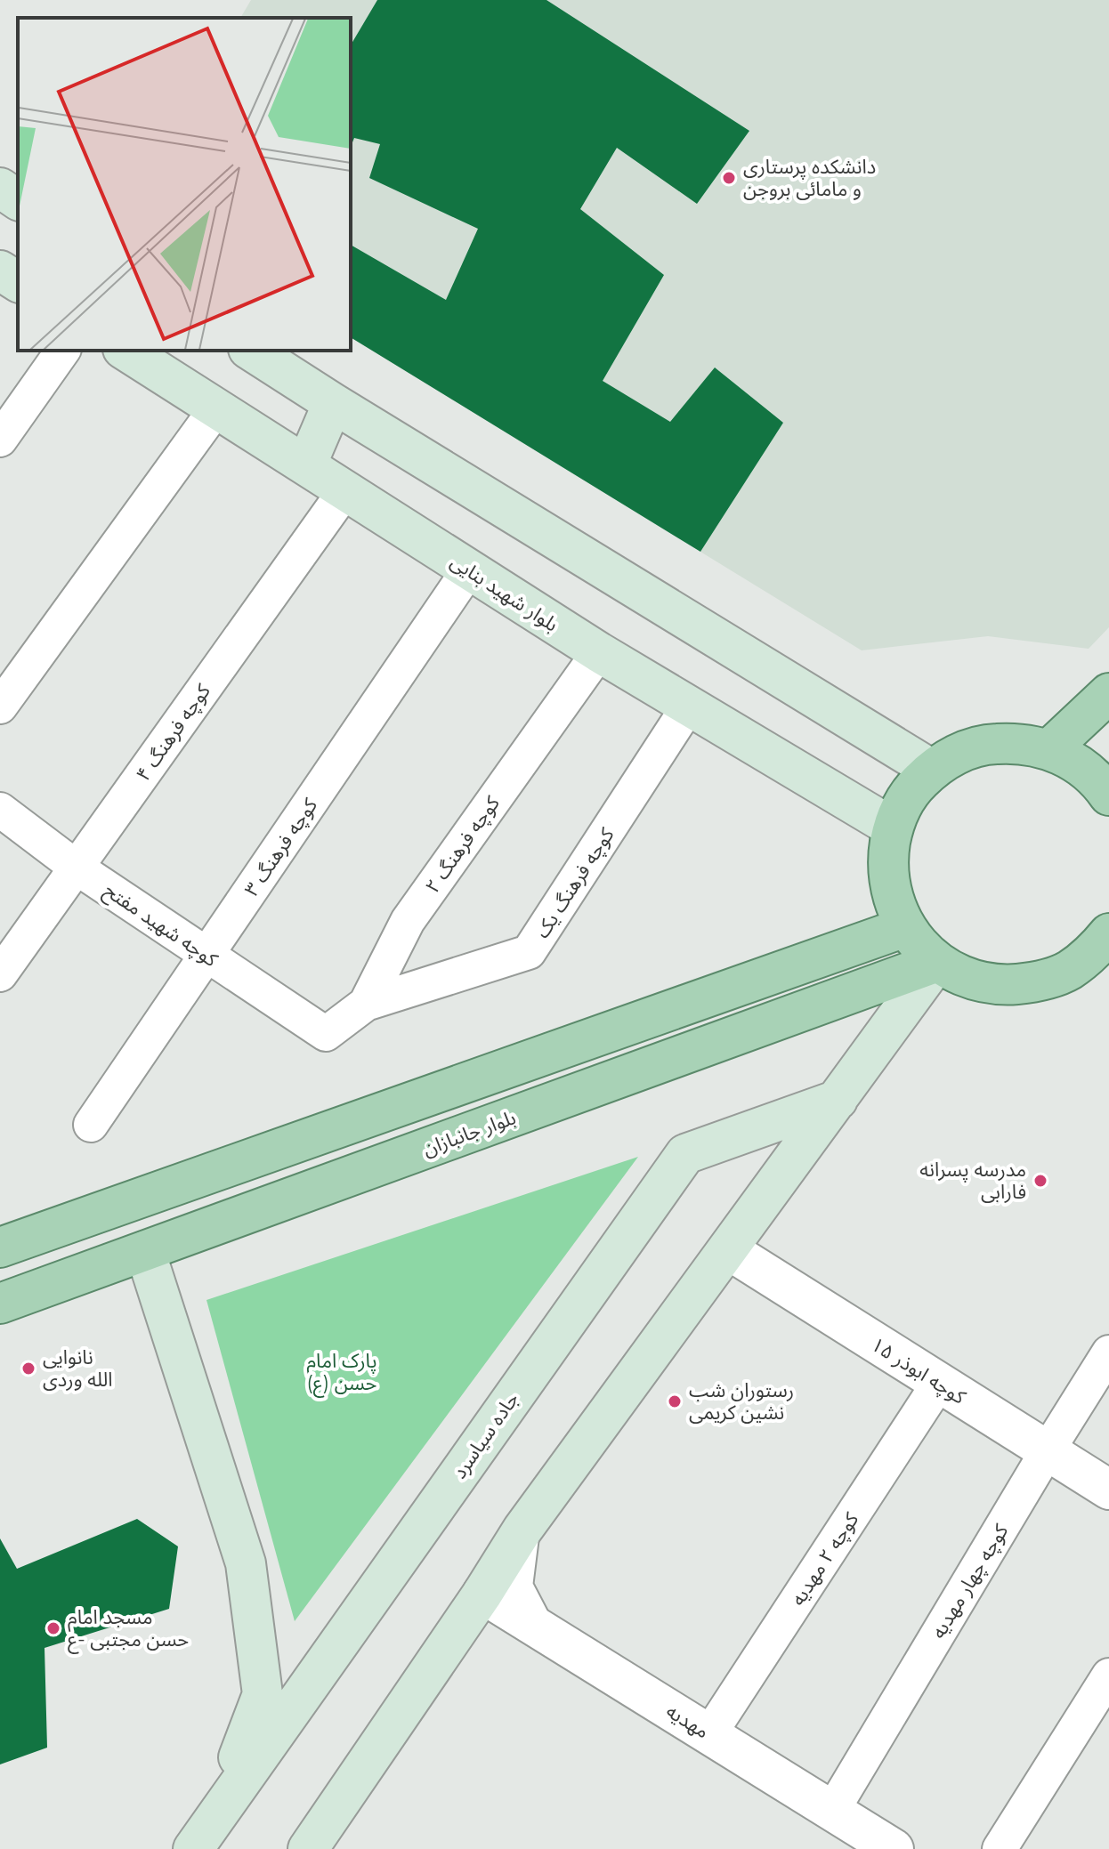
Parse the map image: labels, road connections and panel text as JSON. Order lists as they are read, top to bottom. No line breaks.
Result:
{"streets":{"main road":["بلوار شهید بنایی","بلوار جانبازان","جاده سیاسرد"],"street":["کوچه فرهنگ ۴","کوچه فرهنگ ۲","کوچه فرهنگ ۳","کوچه فرهنگ یک","کوچه شهید مفتح","کوچه ابوذر ۱۵","کوچه ۲ مهدیه","کوچه چهار مهدیه","مهدیه"]},"crossings":[["بلوار شهید بنایی","کوچه فرهنگ ۴"],["بلوار شهید بنایی","کوچه فرهنگ ۲"],["بلوار شهید بنایی","کوچه فرهنگ ۳"],["بلوار شهید بنایی","کوچه فرهنگ یک"],["کوچه فرهنگ ۴","کوچه شهید مفتح"],["کوچه فرهنگ ۲","کوچه فرهنگ یک"],["کوچه فرهنگ ۲","کوچه شهید مفتح"],["کوچه فرهنگ ۳","کوچه شهید مفتح"],["کوچه ابوذر ۱۵","کوچه ۲ مهدیه"],["کوچه ابوذر ۱۵","کوچه چهار مهدیه"],["کوچه ۲ مهدیه","مهدیه"],["کوچه چهار مهدیه","مهدیه"]],"parks":["پارک امام حسن (ع)"],"places":["دانشکده پرستاری و مامائی بروجن","مدرسه پسرانه فارابی","نانوایی الله وردی","رستوران شب نشین کریمی","مسجد امام حسن مجتبی -ع"]}
